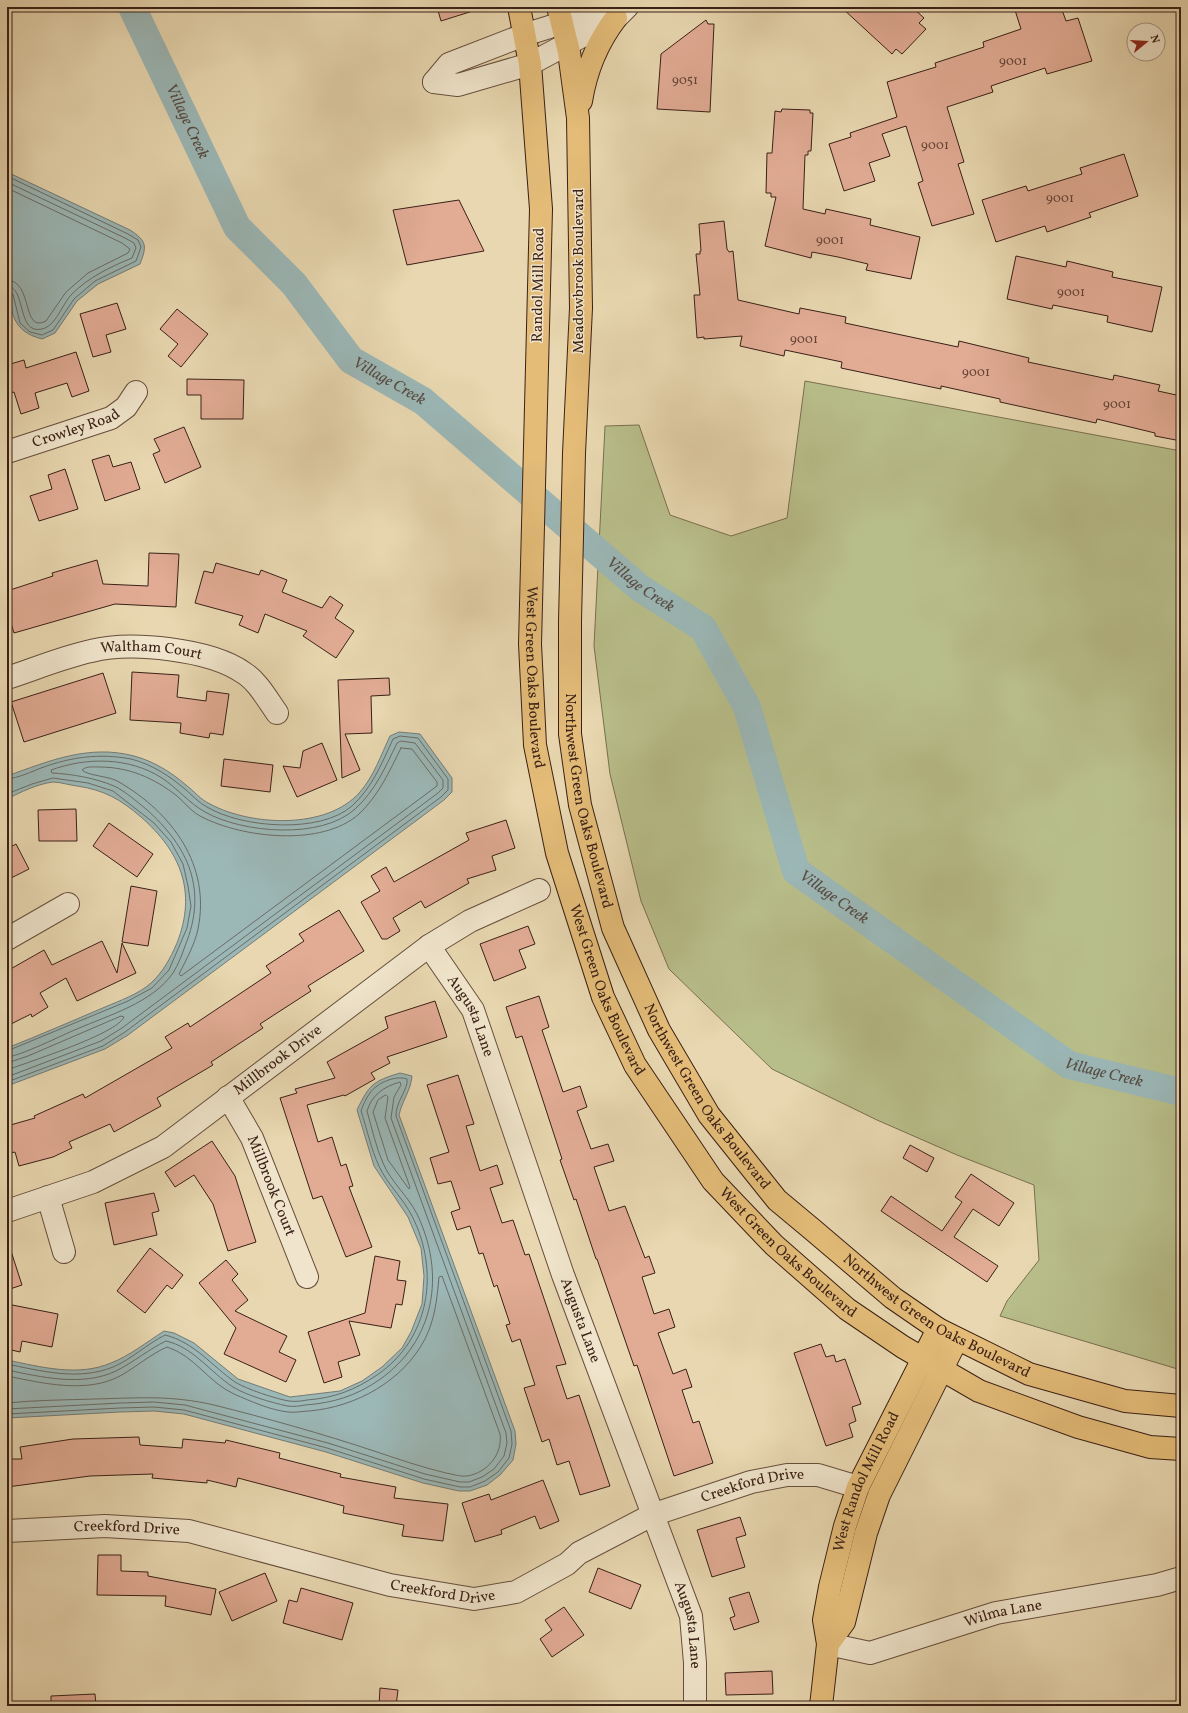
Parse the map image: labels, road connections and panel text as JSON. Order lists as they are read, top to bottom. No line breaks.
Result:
{"streets":{"main road":["Meadowbrook Boulevard","Randol Mill Road","West Green Oaks Boulevard","Northwest Green Oaks Boulevard","West Randol Mill Road"],"street":["Crowley Road","Waltham Court","Augusta Lane","Millbrook Drive","Millbrook Court","Creekford Drive","Wilma Lane"]},"crossings":[["Meadowbrook Boulevard","Northwest Green Oaks Boulevard"],["Randol Mill Road","West Green Oaks Boulevard"],["West Green Oaks Boulevard","West Randol Mill Road"],["Northwest Green Oaks Boulevard","West Randol Mill Road"],["Augusta Lane","Millbrook Drive"],["Augusta Lane","Creekford Drive"],["Millbrook Drive","Millbrook Court"],["West Randol Mill Road","Creekford Drive"],["West Randol Mill Road","Wilma Lane"]],"water":["Village Creek"],"house_numbers":["9001","9051","9001","9001","9001","9001","9001","9001","9001"],"north":"right"}
